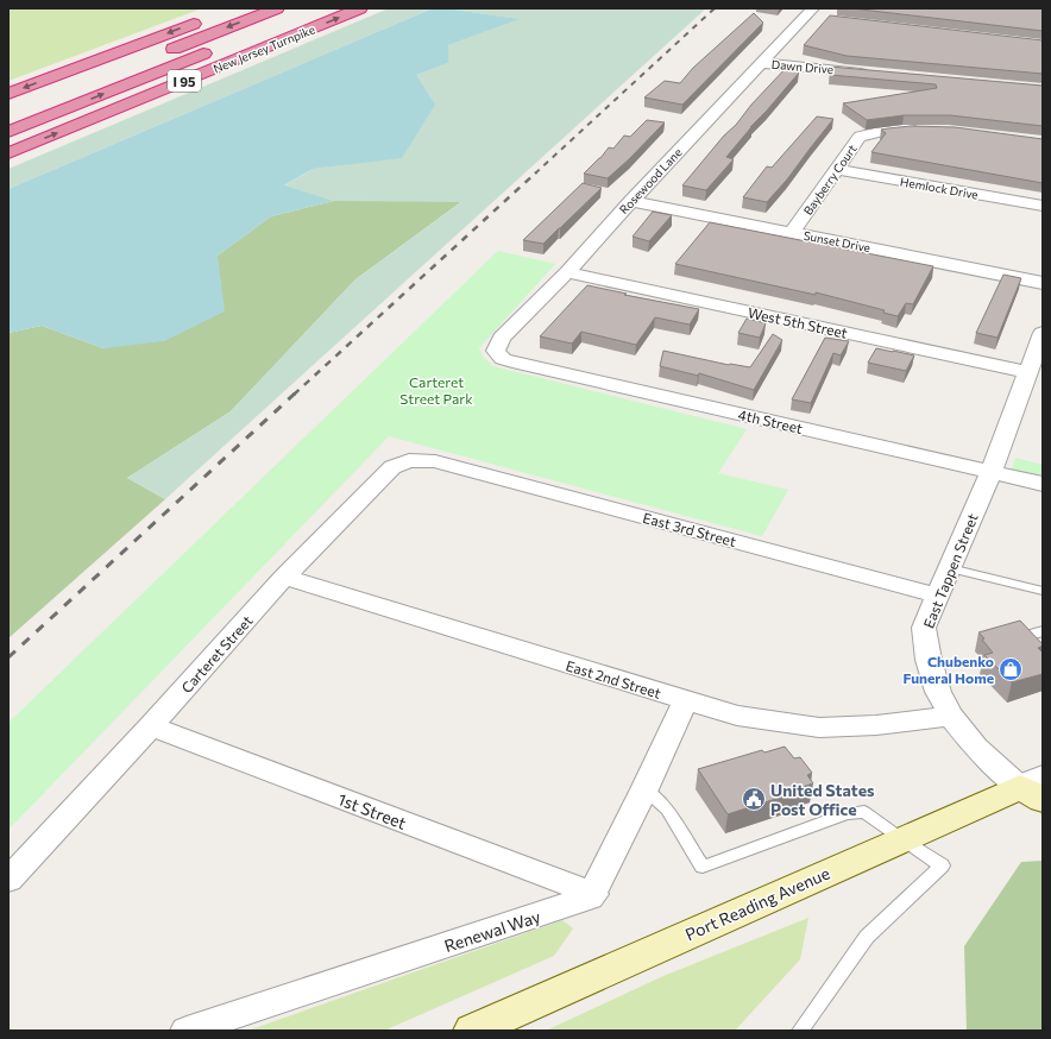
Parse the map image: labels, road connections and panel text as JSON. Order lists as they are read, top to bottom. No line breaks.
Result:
{"streets":{"highway":["New Jersey Turnpike","I 95"],"main road":["Port Reading Avenue"],"street":["Dawn Drive","Bayberry Court","Rosewood Lane","Hemlock Drive","Sunset Drive","West 5th Street","4th Street","East 3rd Street","East Tappen Street","Carteret Street","East 2nd Street","1st Street","Renewal Way"]},"crossings":[["Dawn Drive","Rosewood Lane"],["Bayberry Court","Hemlock Drive"],["Bayberry Court","Sunset Drive"],["Rosewood Lane","Sunset Drive"],["Rosewood Lane","West 5th Street"],["Rosewood Lane","4th Street"],["West 5th Street","East Tappen Street"],["4th Street","East Tappen Street"],["East 3rd Street","East Tappen Street"],["East 3rd Street","Carteret Street"],["East Tappen Street","East 2nd Street"],["East Tappen Street","Port Reading Avenue"],["Carteret Street","East 2nd Street"],["Carteret Street","1st Street"],["1st Street","Renewal Way"]],"parks":["Carteret Street Park"],"places":{"shop":["Chubenko Funeral Home"],"public building":["United States Post Office"]}}
